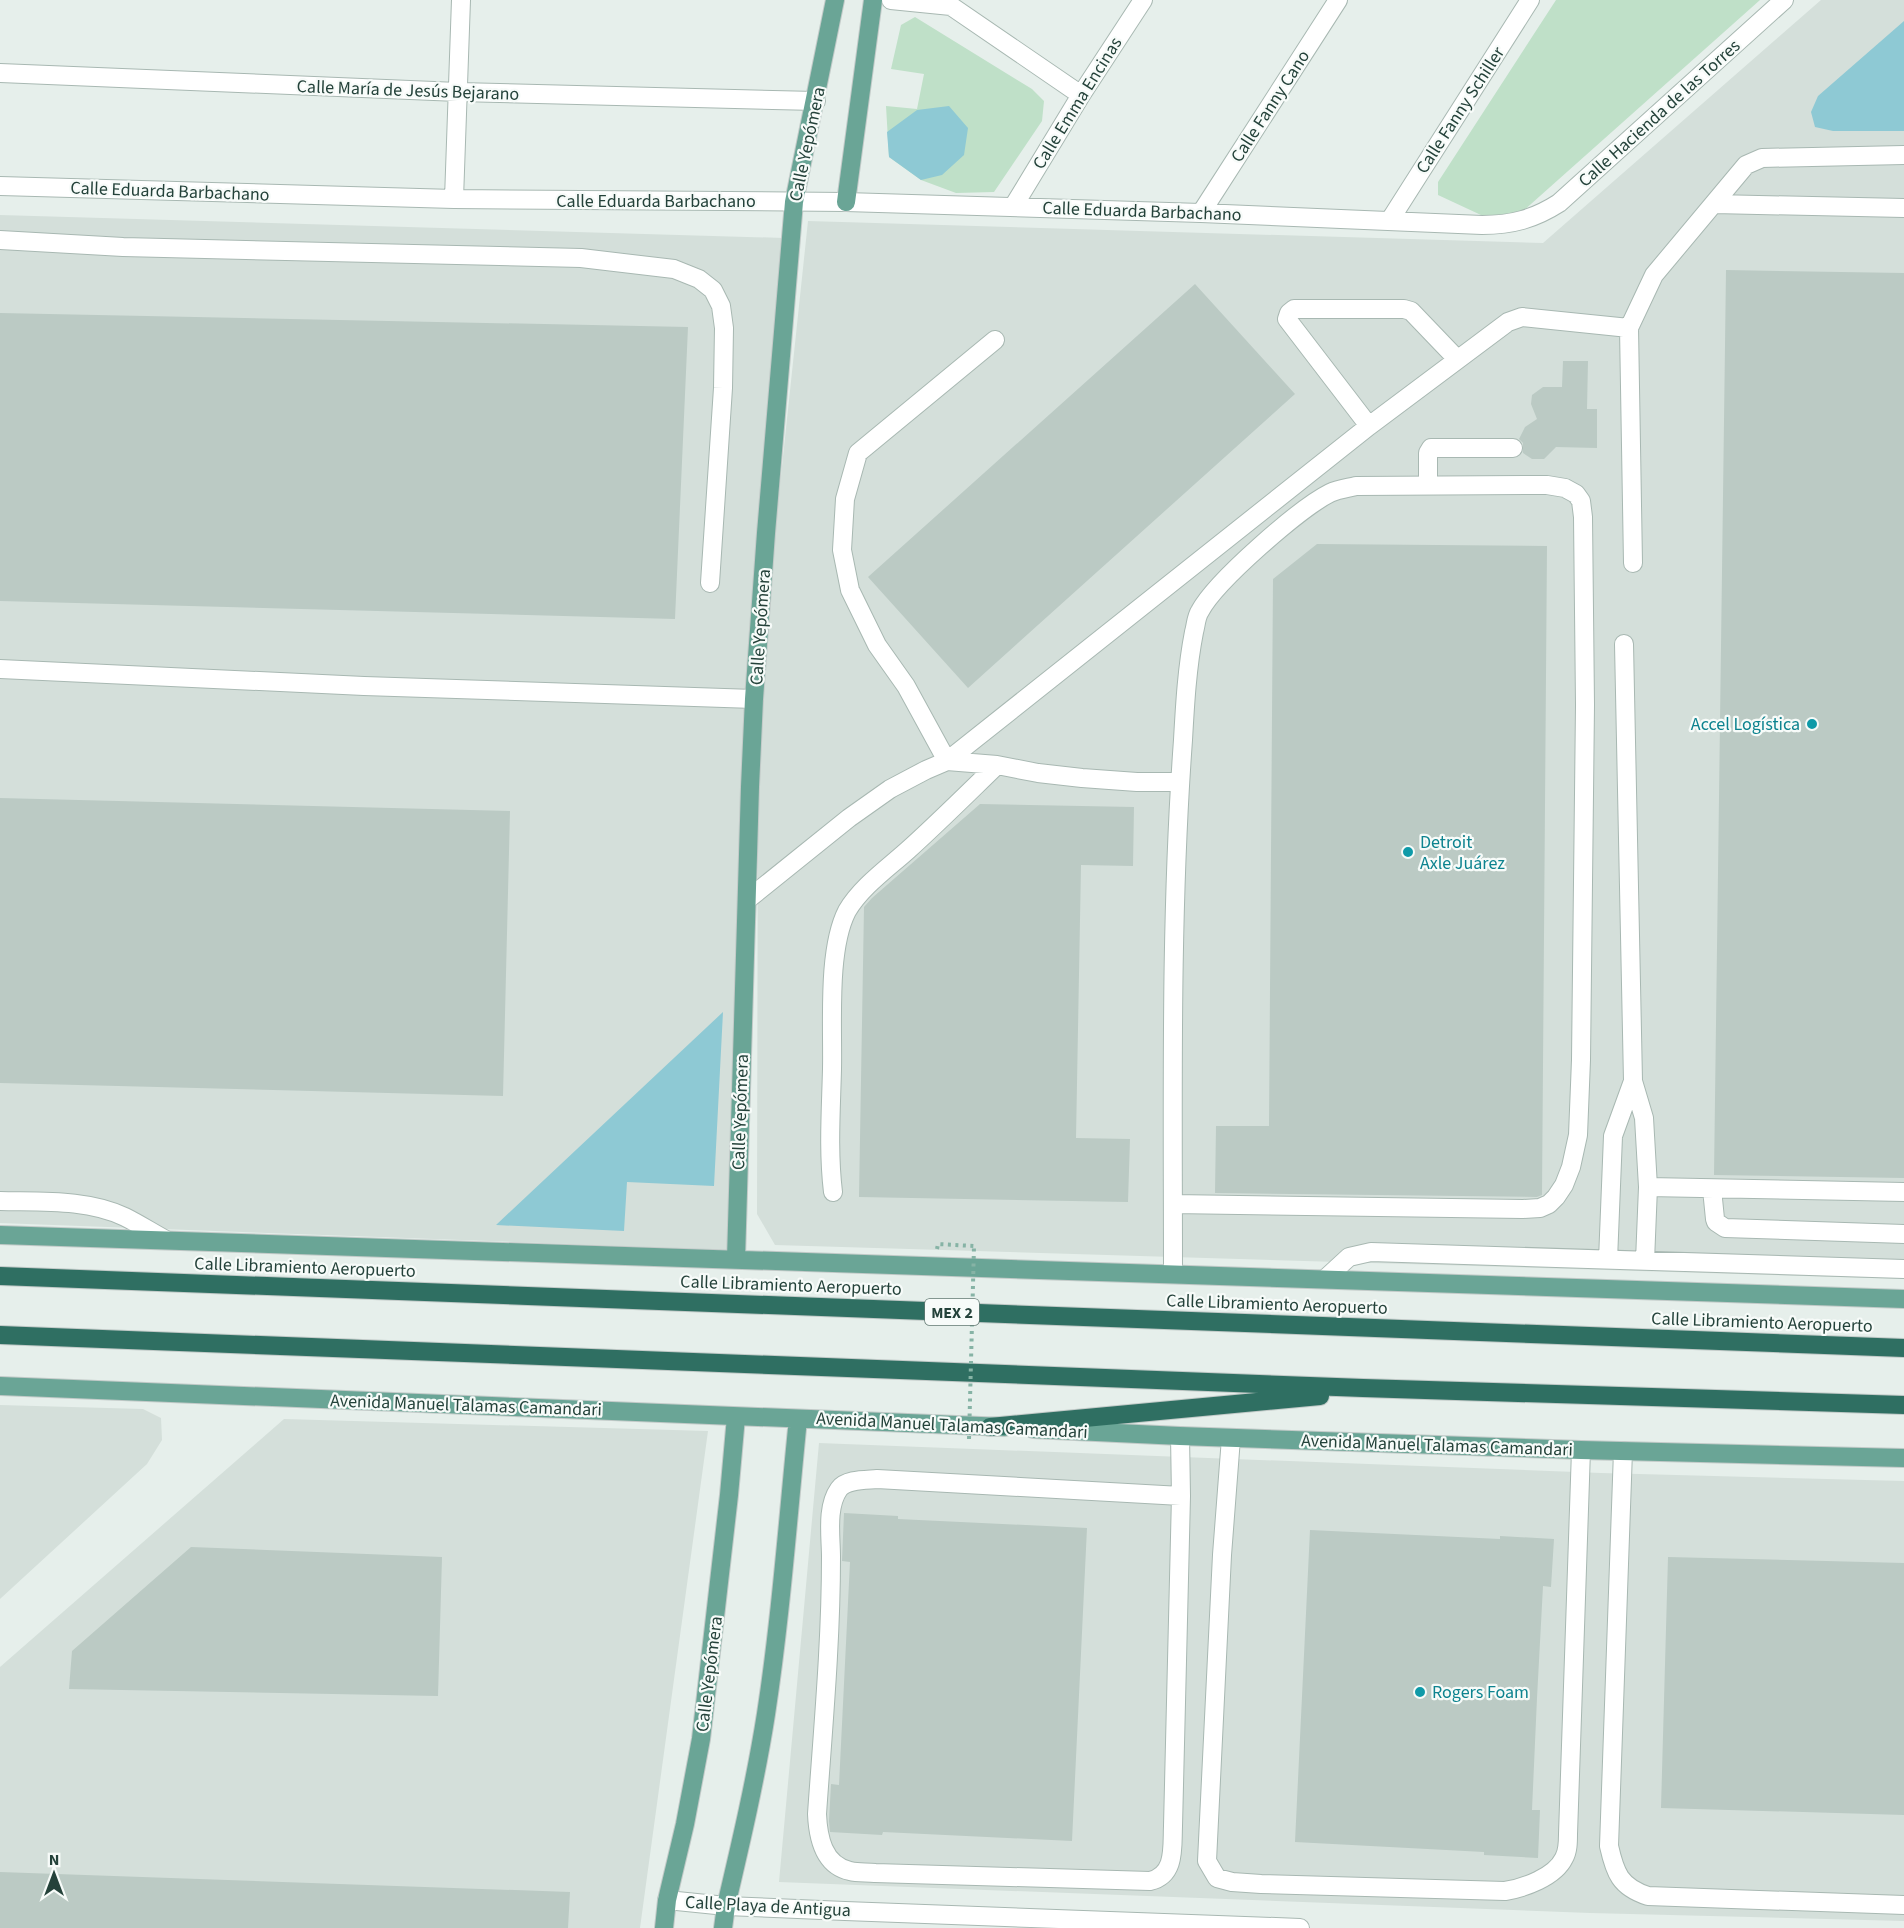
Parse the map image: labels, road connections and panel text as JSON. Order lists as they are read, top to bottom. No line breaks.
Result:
{"streets":{"highway":["Calle Libramiento Aeropuerto","MEX 2"],"main road":["Calle Yepómera","Avenida Manuel Talamas Camandari"],"street":["Calle María de Jesús Bejarano","Calle Emma Encinas","Calle Fanny Cano","Calle Fanny Schiller","Calle Hacienda de las Torres","Calle Eduarda Barbachano","Calle Playa de Antigua"]},"crossings":[["Calle María de Jesús Bejarano","Calle Yepómera"],["Calle Emma Encinas","Calle Eduarda Barbachano"],["Calle Fanny Cano","Calle Eduarda Barbachano"],["Calle Fanny Schiller","Calle Eduarda Barbachano"],["Calle Hacienda de las Torres","Calle Eduarda Barbachano"],["Calle Yepómera","Calle Eduarda Barbachano"],["Calle Yepómera","Avenida Manuel Talamas Camandari"],["Calle Yepómera","Calle Playa de Antigua"]],"places":["Accel Logística","Detroit Axle Juárez","Rogers Foam"],"north":"top"}
